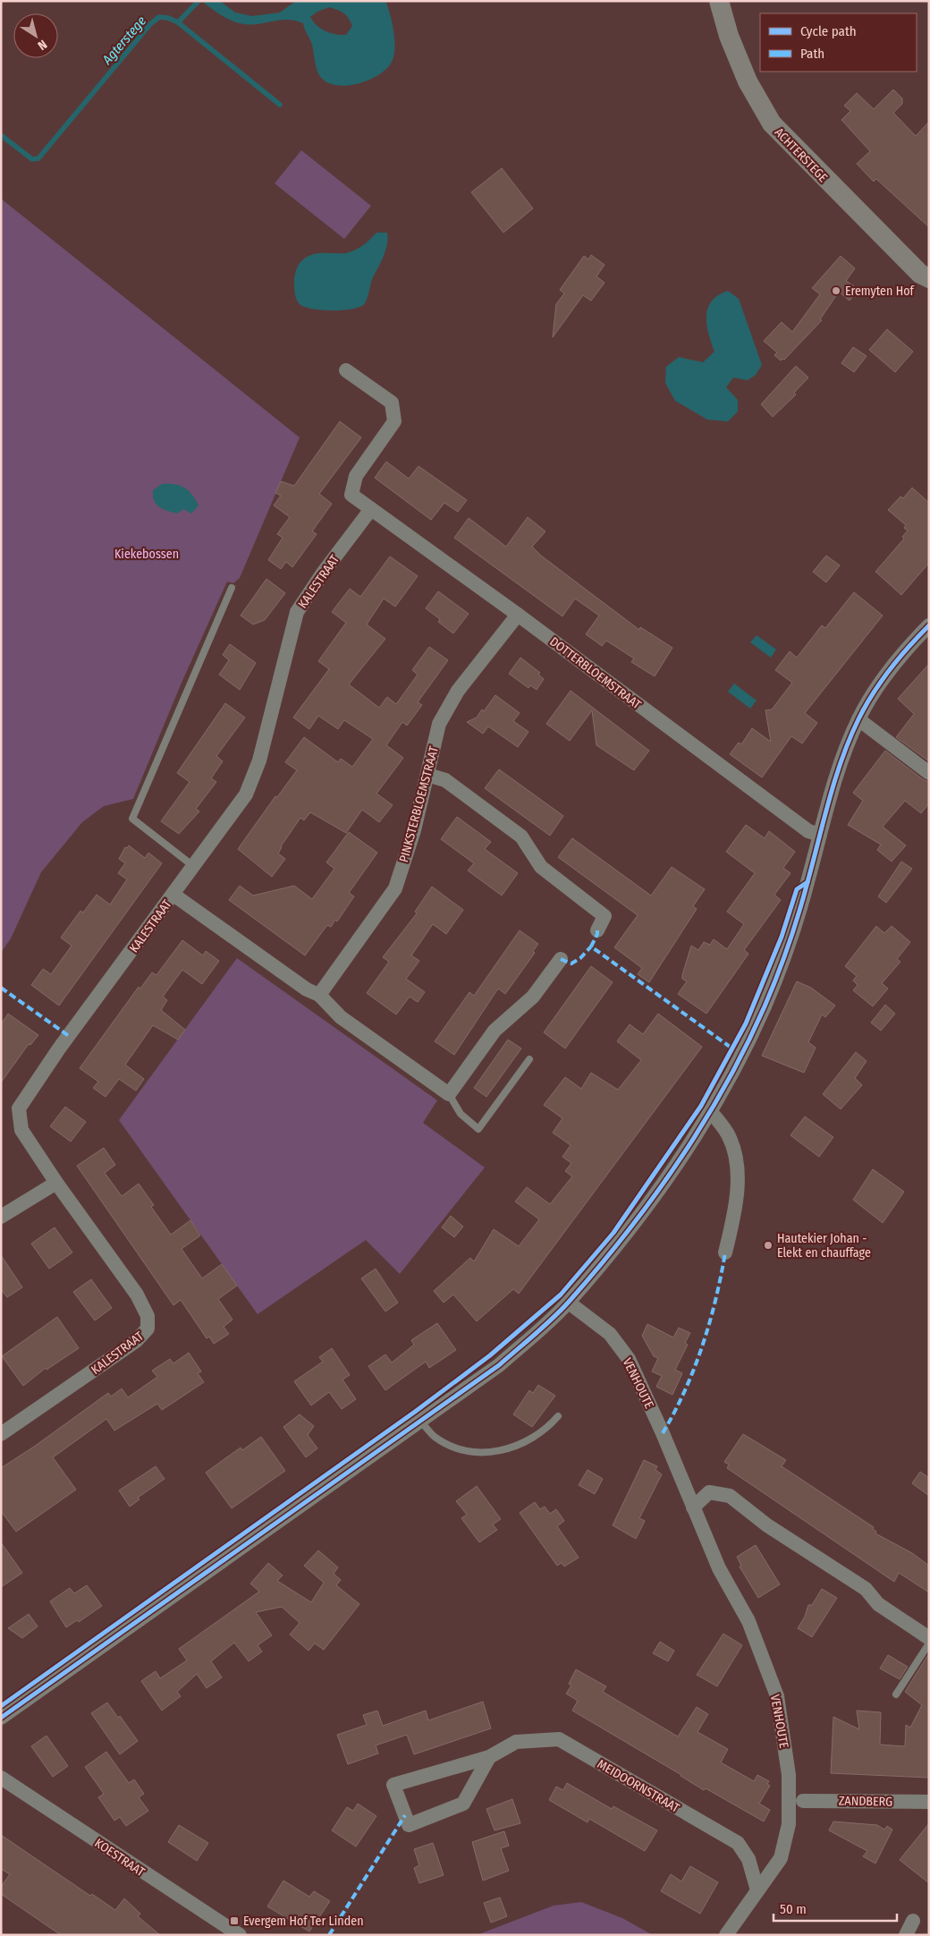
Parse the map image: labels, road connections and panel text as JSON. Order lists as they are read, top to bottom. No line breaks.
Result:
{"streets":{"street":["ACHTERSTEGE","KALESTRAAT","DOTTERBLOEMSTRAAT","PINKSTERBLOEMSTRAAT","VENHOUTE","MEIDOORNSTRAAT","ZANDBERG","KOESTRAAT"]},"crossings":[["KALESTRAAT","DOTTERBLOEMSTRAAT"],["DOTTERBLOEMSTRAAT","PINKSTERBLOEMSTRAAT"],["VENHOUTE","MEIDOORNSTRAAT"]],"water":["Agterstege"],"parks":["Kiekebossen"],"places":{"other":["Eremyten Hof","Hautekier Johan - Elekt en chauffage"],"transit":["Evergem Hof Ter Linden"]},"legend":["Cycle path","Path"],"scale_bar":"50 m","north":"bottom right"}
